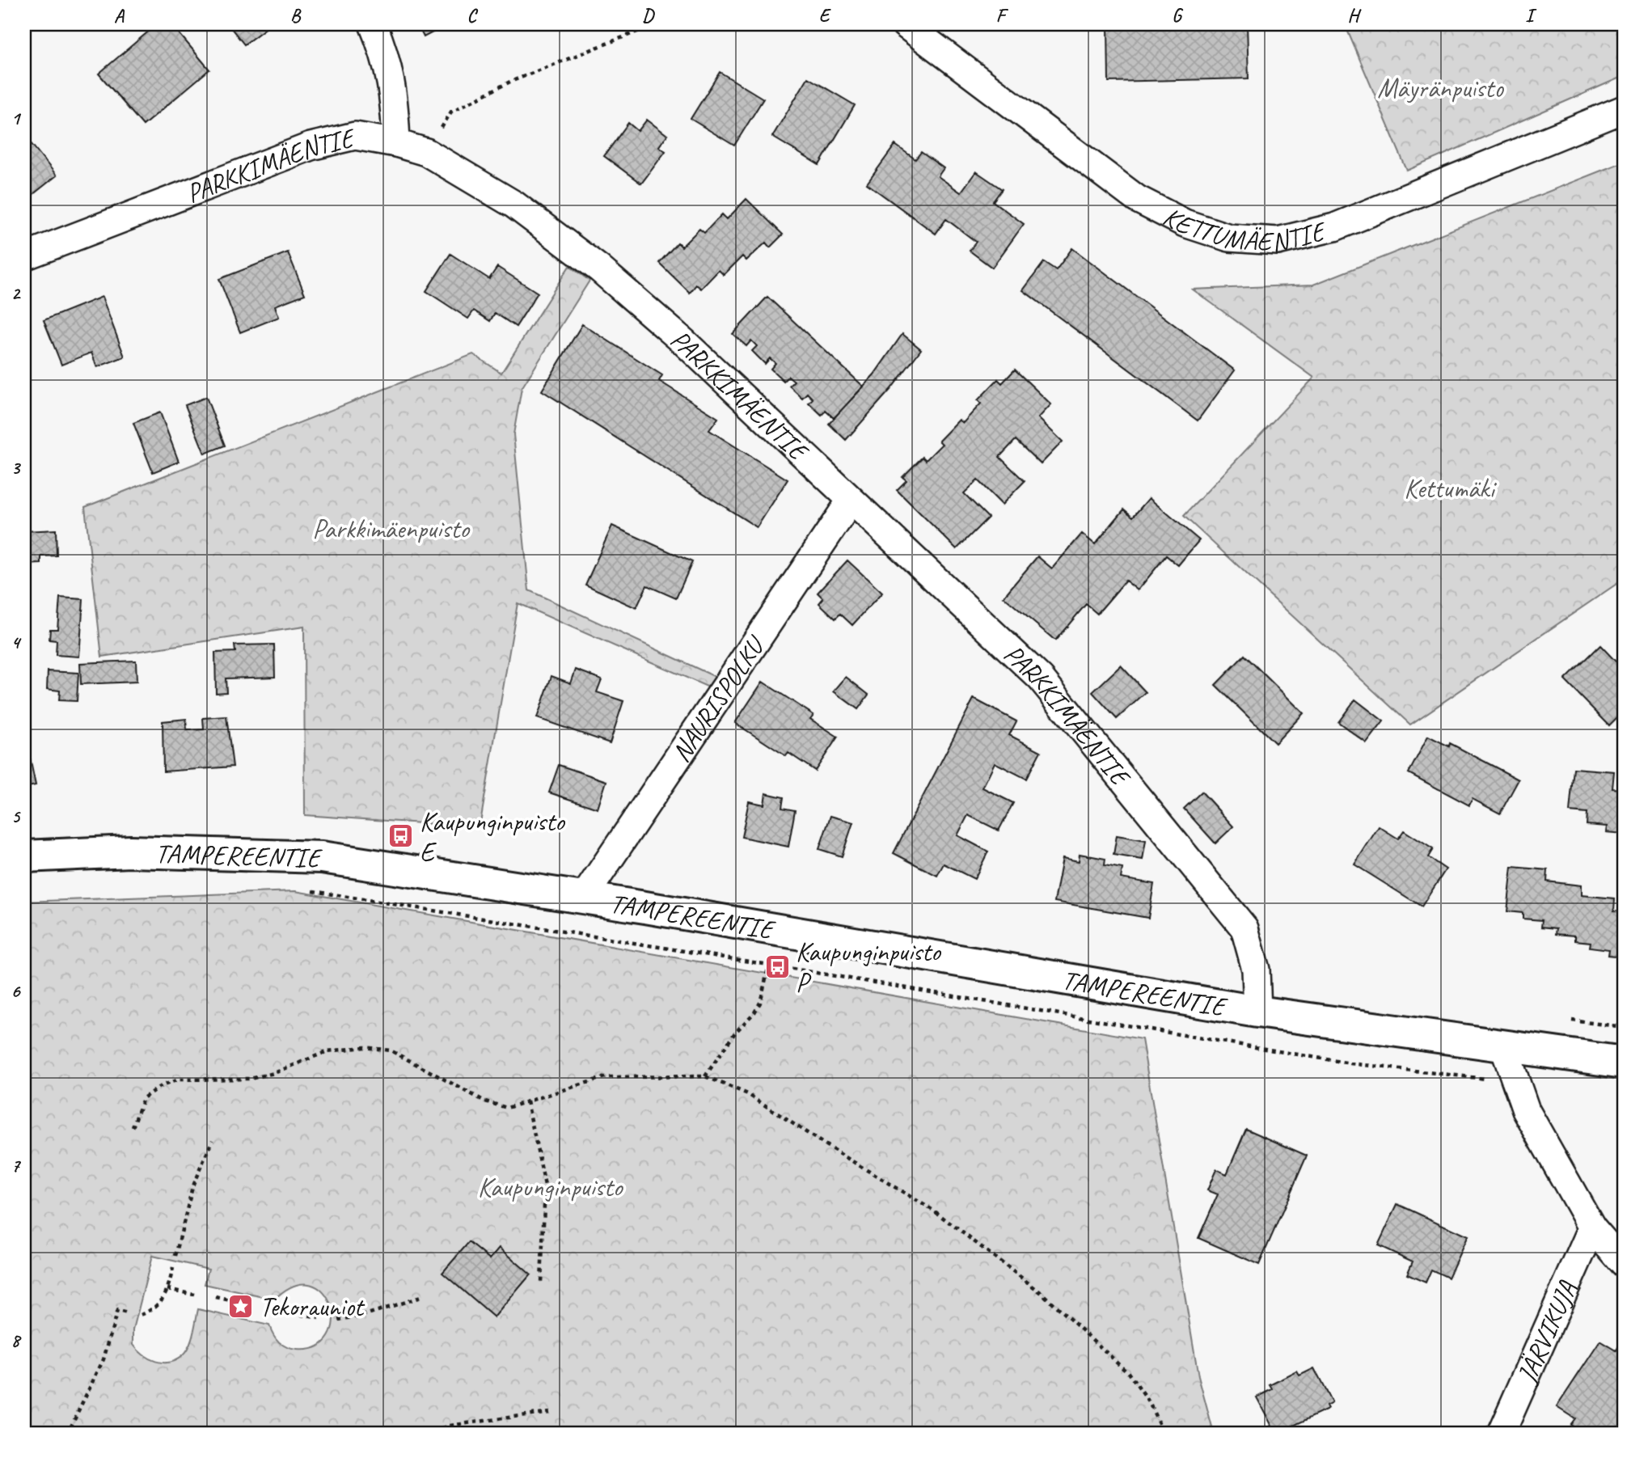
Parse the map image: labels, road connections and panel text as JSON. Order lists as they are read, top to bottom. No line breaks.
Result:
{"streets":{"main road":["TAMPEREENTIE"],"street":["PARKKIMÄENTIE","KETTUMÄENTIE","NAURISPOLKU","JÄRVIKUJA"]},"crossings":[["PARKKIMÄENTIE","NAURISPOLKU"],["PARKKIMÄENTIE","TAMPEREENTIE"],["NAURISPOLKU","TAMPEREENTIE"]],"parks":["Mäyränpuisto","Kettumäki","Parkkimäenpuisto","Kaupunginpuisto"],"places":{"bus stop":["Kaupunginpuisto E","Kaupunginpuisto P"],"place":["Tekorauniot"]},"grid":{"columns":["A","B","C","D","E","F","G","H","I"],"rows":["1","2","3","4","5","6","7","8"]}}
